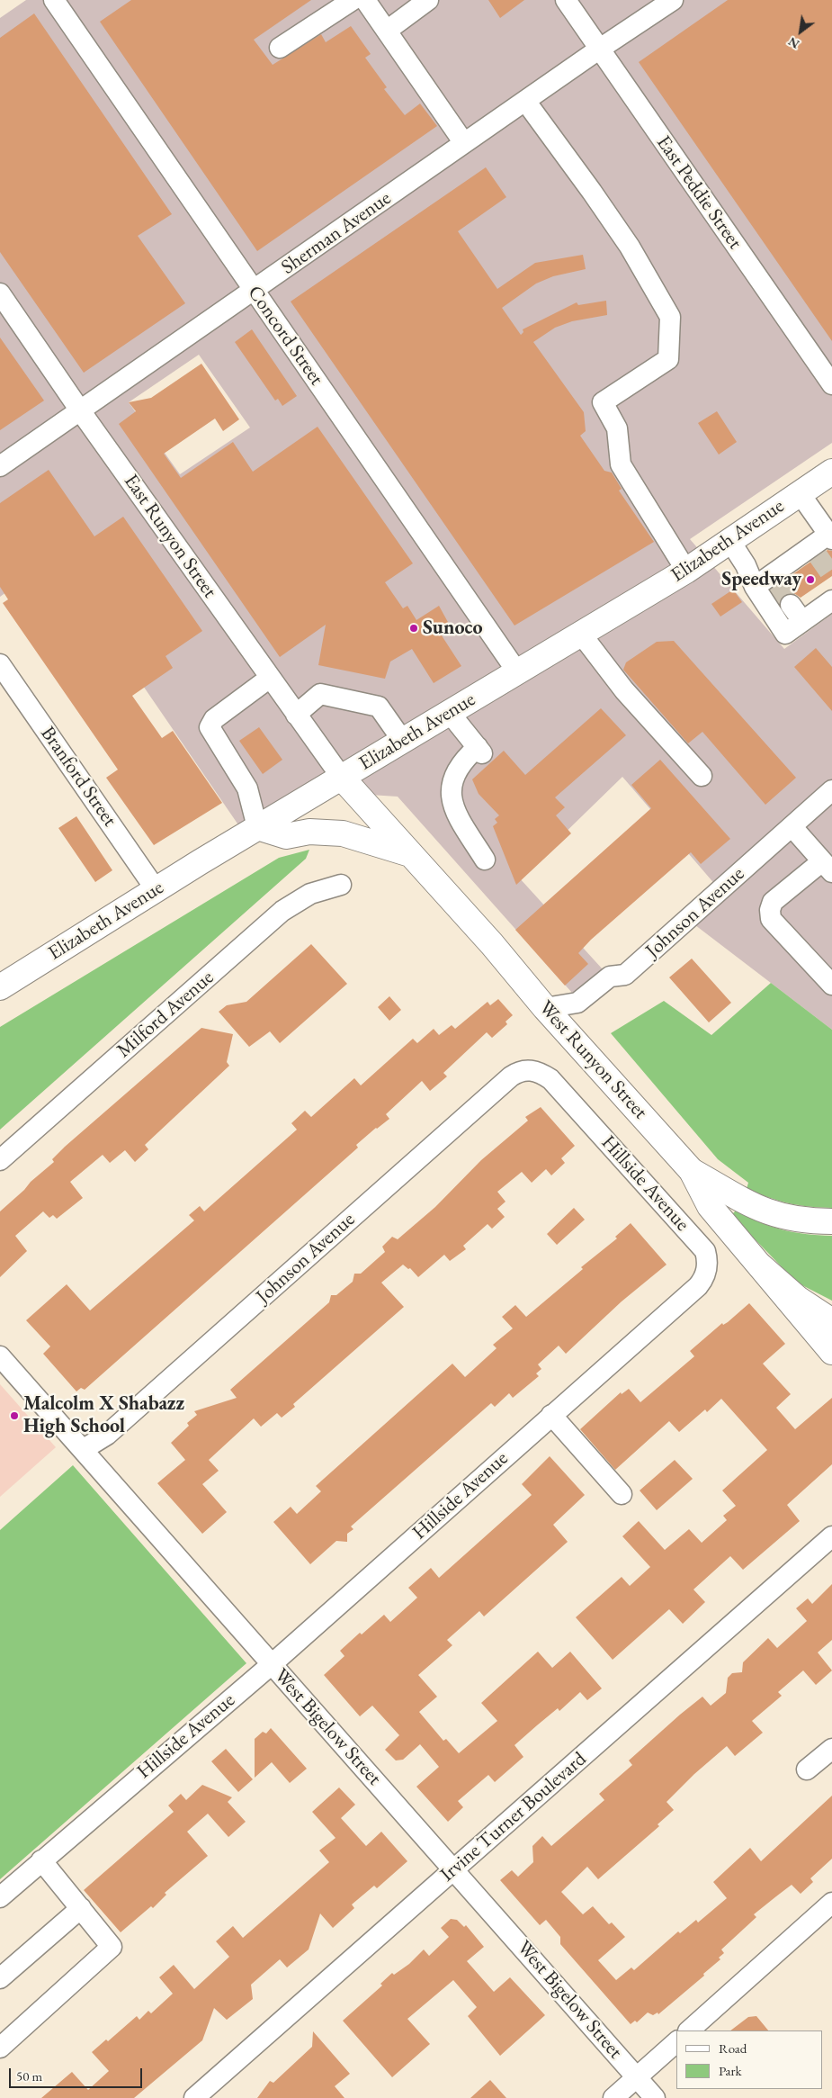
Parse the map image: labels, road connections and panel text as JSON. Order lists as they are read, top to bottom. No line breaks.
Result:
{"streets":{"main road":["Elizabeth Avenue","West Runyon Street"],"street":["East Peddie Street","Sherman Avenue","Concord Street","East Runyon Street","Branford Street","Johnson Avenue","Milford Avenue","Hillside Avenue","West Bigelow Street","Irvine Turner Boulevard"]},"crossings":[["East Peddie Street","Sherman Avenue"],["Sherman Avenue","Concord Street"],["Sherman Avenue","East Runyon Street"],["Concord Street","Elizabeth Avenue"],["East Runyon Street","Elizabeth Avenue"],["East Runyon Street","West Runyon Street"],["Elizabeth Avenue","Branford Street"],["Elizabeth Avenue","West Runyon Street"],["Johnson Avenue","West Runyon Street"],["Johnson Avenue","Hillside Avenue"],["Johnson Avenue","West Bigelow Street"],["Hillside Avenue","West Bigelow Street"],["West Bigelow Street","Irvine Turner Boulevard"]],"places":["Speedway","Sunoco","Malcolm X Shabazz High School"],"legend":["Road","Park"],"scale_bar":"50 m","north":"bottom left"}
